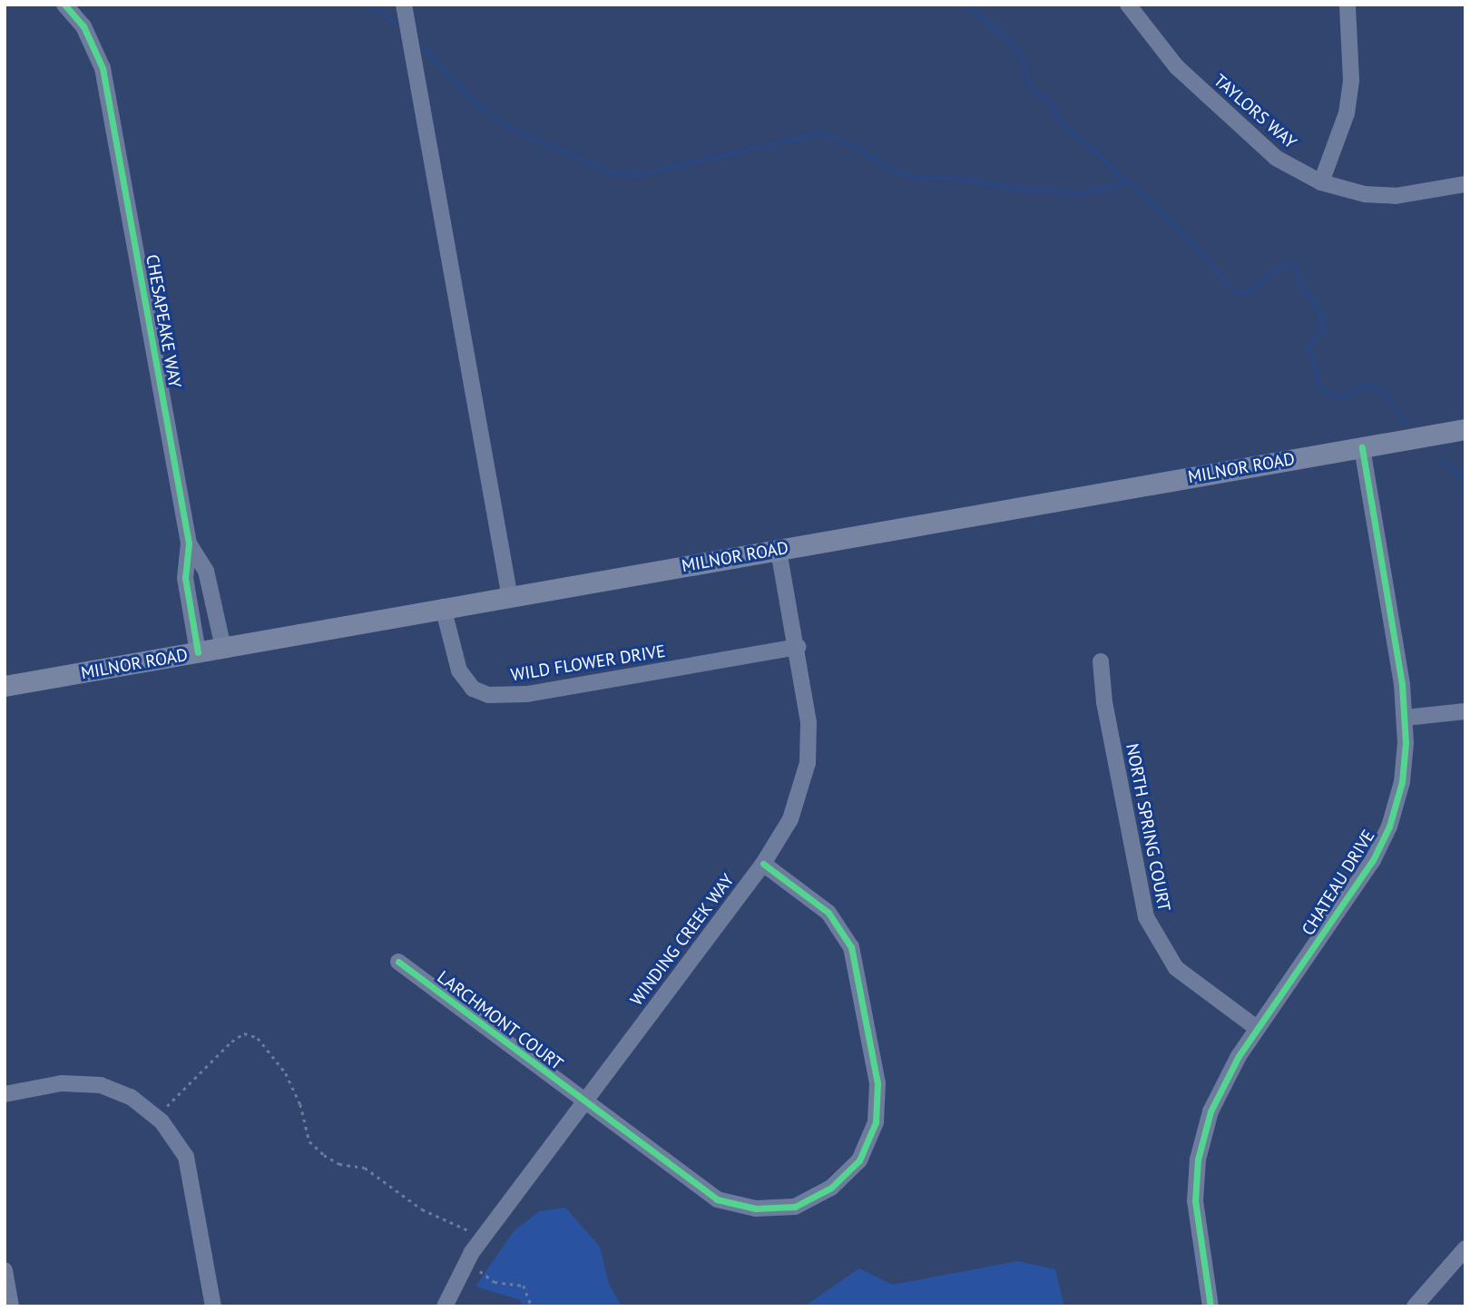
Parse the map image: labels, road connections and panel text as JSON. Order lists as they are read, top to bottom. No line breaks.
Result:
{"streets":{"main road":["MILNOR ROAD"],"street":["TAYLORS WAY","CHESAPEAKE WAY","WILD FLOWER DRIVE","NORTH SPRING COURT","CHATEAU DRIVE","WINDING CREEK WAY","LARCHMONT COURT"]},"crossings":[["CHESAPEAKE WAY","MILNOR ROAD"],["MILNOR ROAD","WILD FLOWER DRIVE"],["MILNOR ROAD","CHATEAU DRIVE"],["MILNOR ROAD","WINDING CREEK WAY"],["WILD FLOWER DRIVE","WINDING CREEK WAY"],["NORTH SPRING COURT","CHATEAU DRIVE"],["WINDING CREEK WAY","LARCHMONT COURT"]]}
